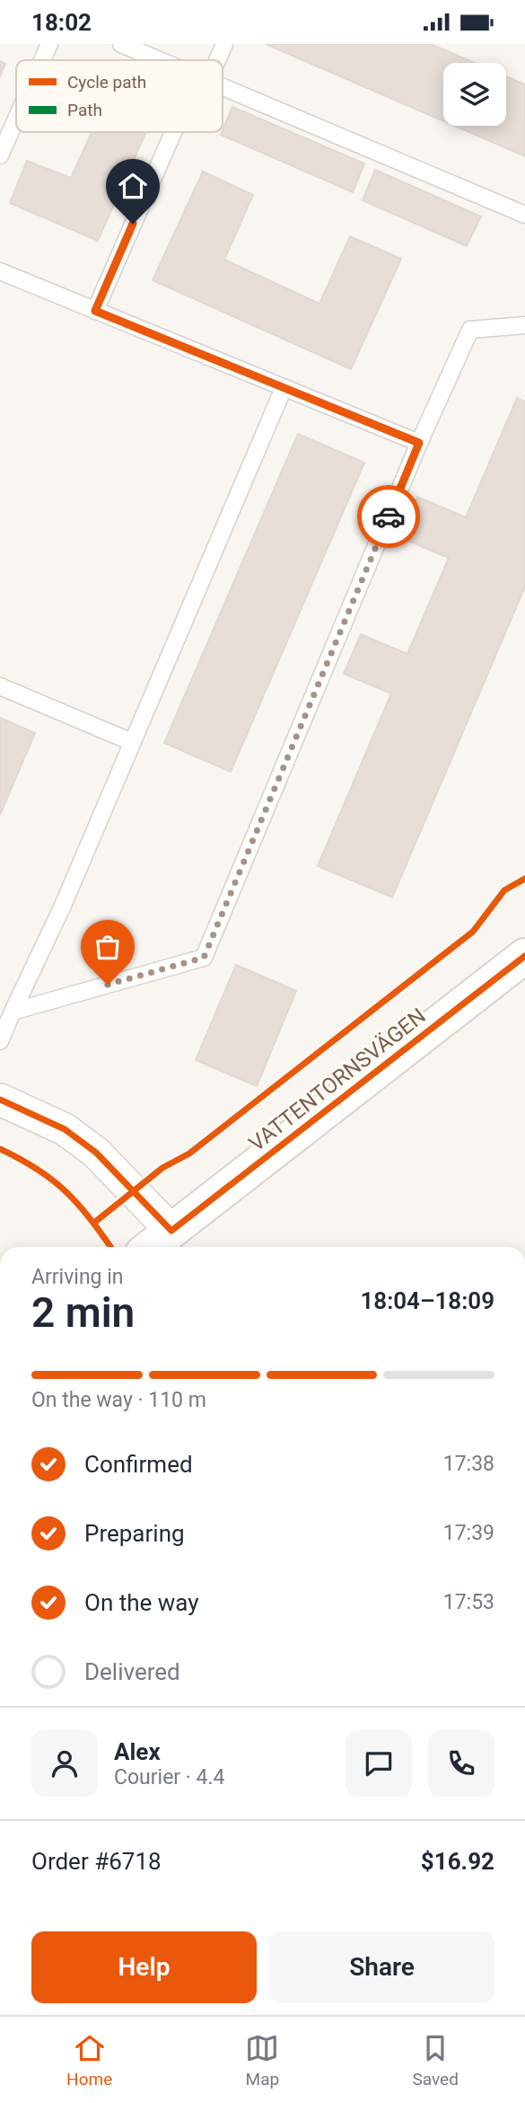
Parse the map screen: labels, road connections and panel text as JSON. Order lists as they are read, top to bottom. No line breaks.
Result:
{"streets":{"street":["VATTENTORNSVÄGEN"]},"legend":["Cycle path","Path"],"page":{"status":"18:02","heading":["2 min","Arriving in","18:04–18:09"],"panel":["Alex","Courier · 4.4","Order #6718","$16.92"],"bar":"On the way · 110 m","list":[["Confirmed","17:38"],["Preparing","17:39"],["On the way","17:53"],"Delivered"],"buttons":["Help","Share"],"tabs":["Home","Map","Saved"]}}
